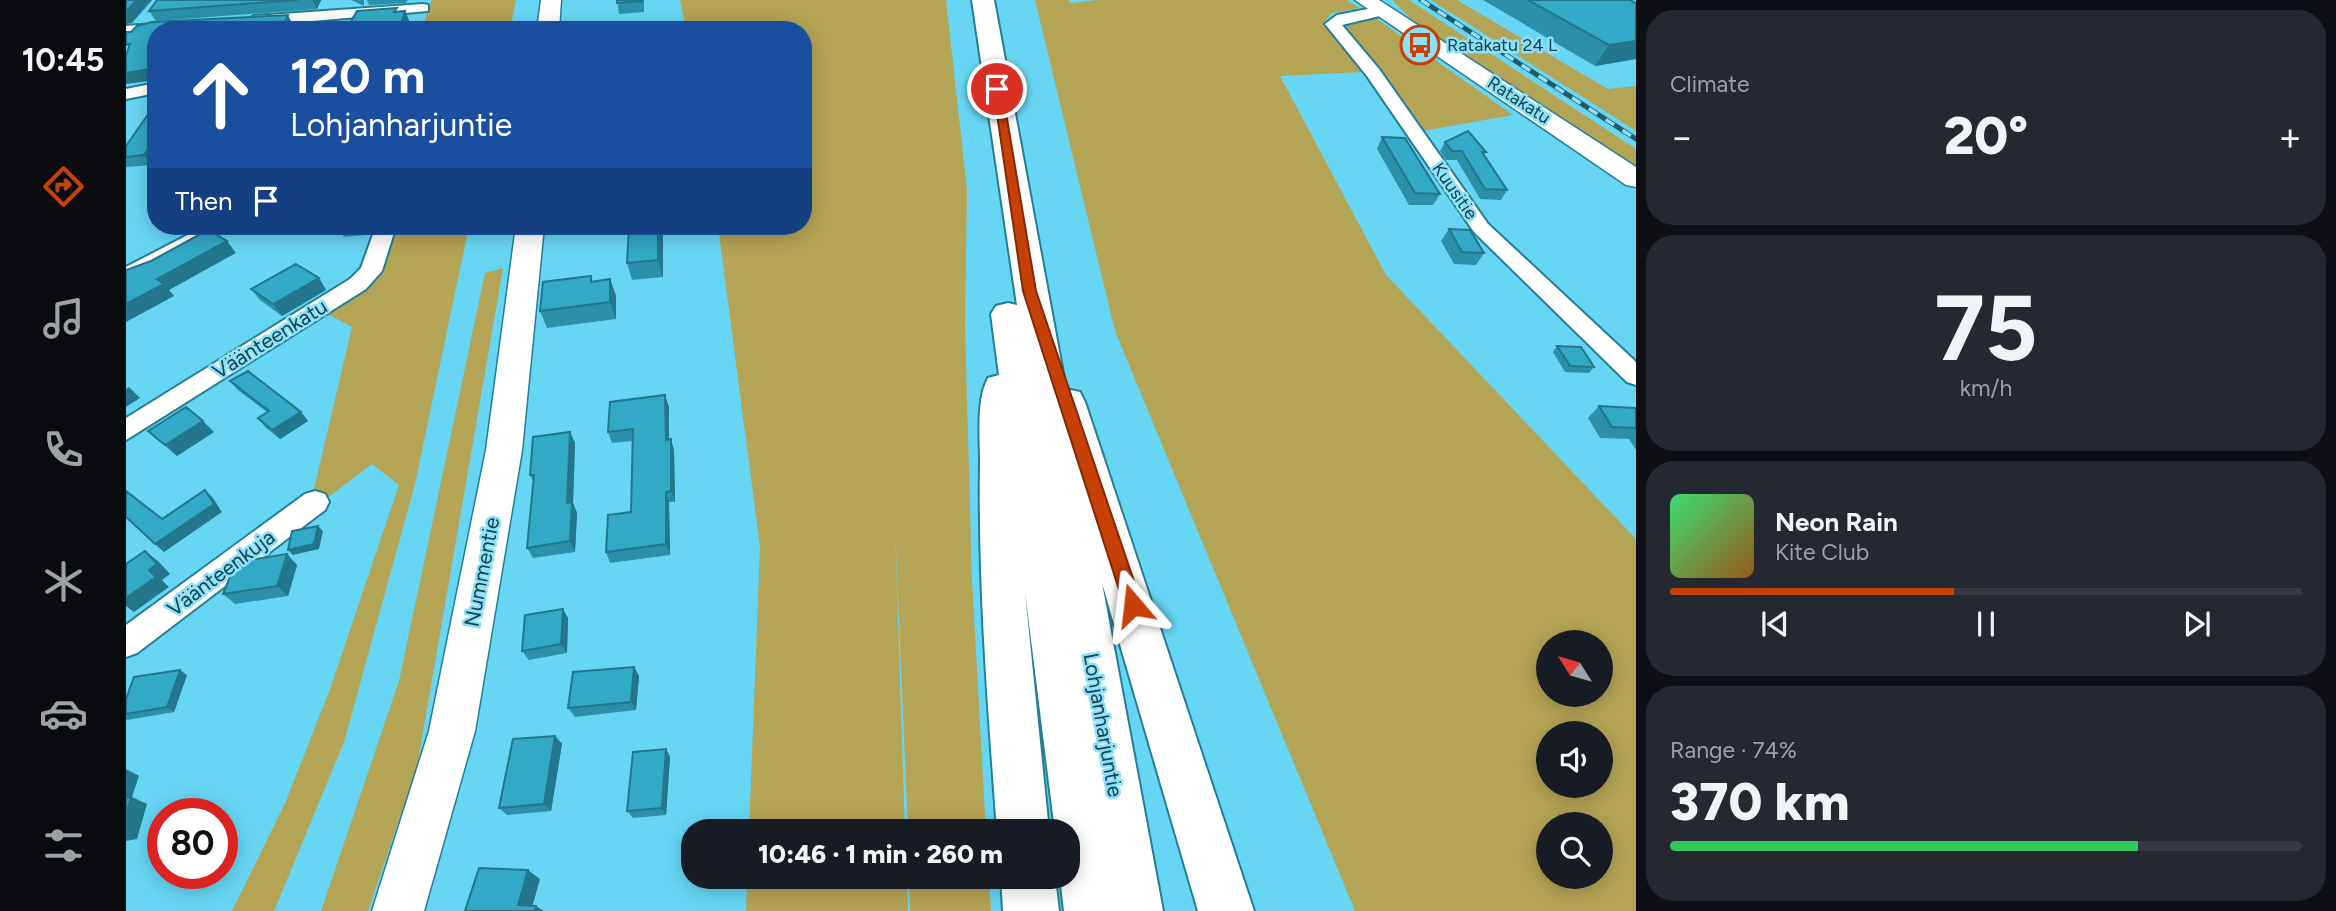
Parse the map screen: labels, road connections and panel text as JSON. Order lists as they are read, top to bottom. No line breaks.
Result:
{"streets":{"highway":["Lohjanharjuntie"],"street":["Ratakatu","Kuusitie","Väänteenkatu","Nummentie","Väänteenkuja"]},"crossings":[["Ratakatu","Kuusitie"]],"places":{"bus stop":["Ratakatu 24 L"]},"north":"top left","page":{"tabs":"10:45","tile":["Climate",["75","km/h"],["Range · 74%","370 km"]],"turn":["120 m","Lohjanharjuntie"],"heat":["−","20°","+"],"then":"Then","song":["Neon Rain","Kite Club"],"limit":"80","trip":"10:46 · 1 min · 260 m"}}
